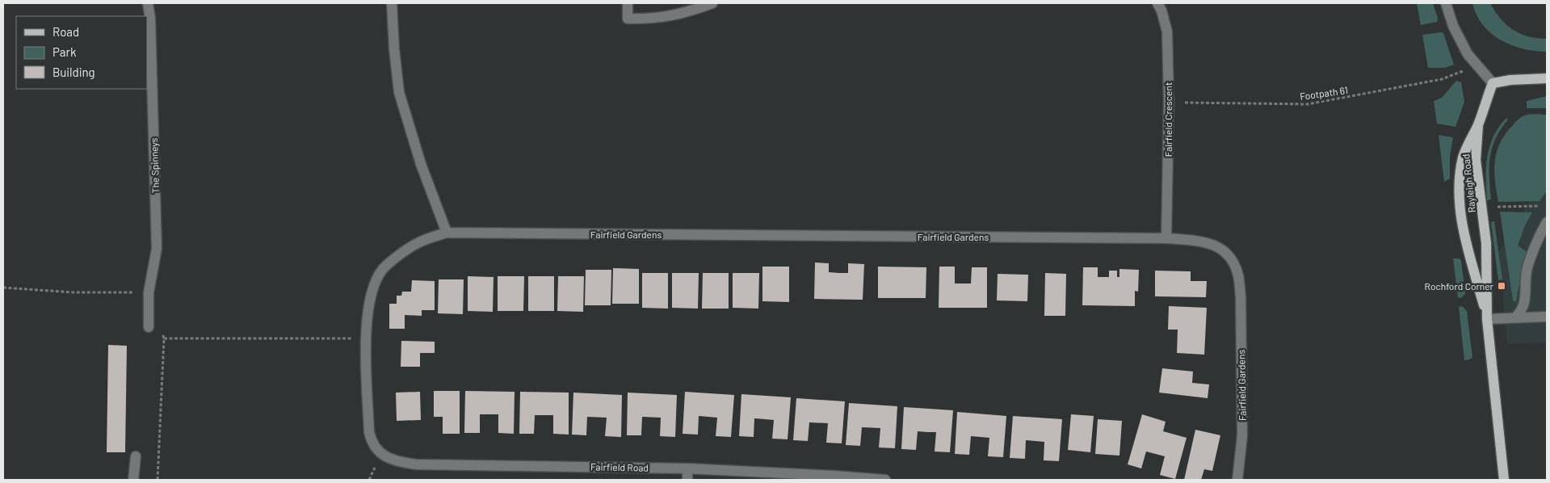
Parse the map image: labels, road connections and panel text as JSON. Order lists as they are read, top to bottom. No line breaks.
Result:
{"streets":{"main road":["Rayleigh Road"],"street":["Fairfield Crescent","The Spinneys","Fairfield Gardens","Fairfield Road"],"path":["Footpath 61"]},"crossings":[["Footpath 61","Fairfield Crescent"],["Fairfield Crescent","Fairfield Gardens"],["Fairfield Gardens","Fairfield Road"]],"places":{"transit":["Rochford Corner"]},"legend":["Road","Park","Building"]}
